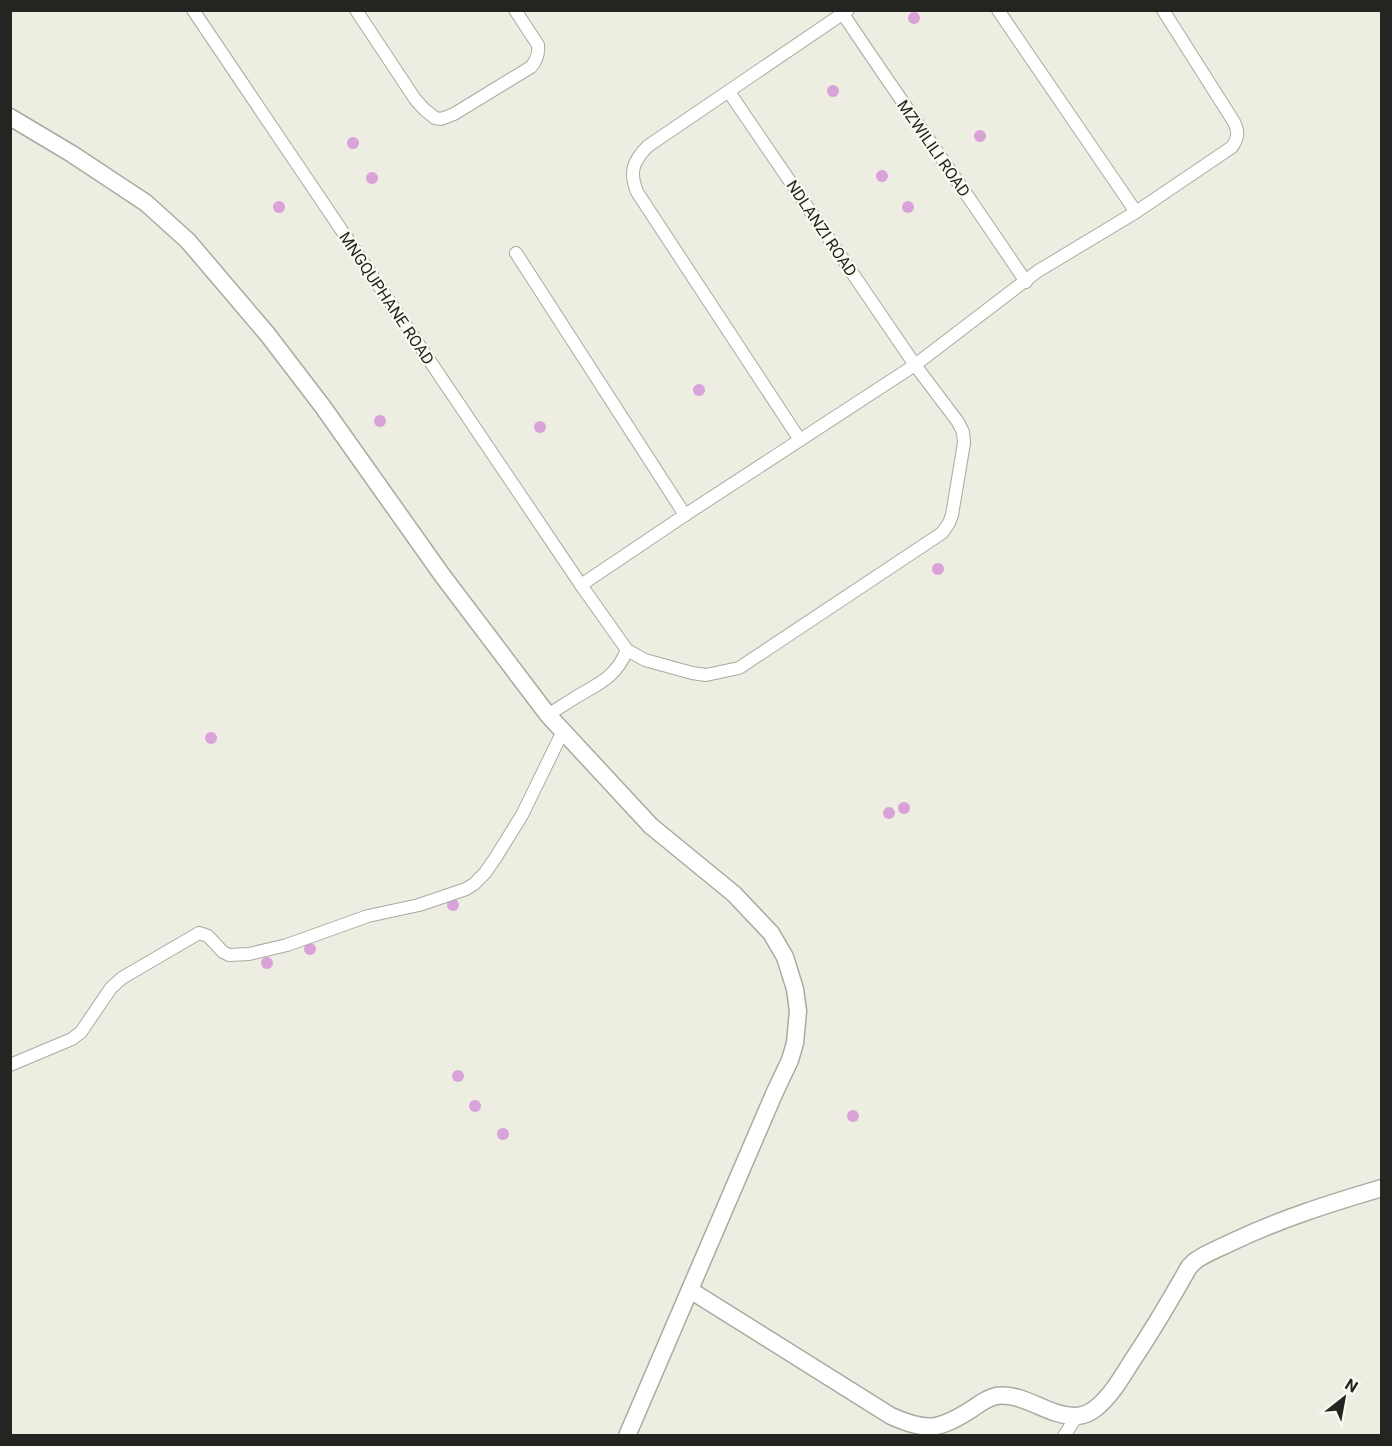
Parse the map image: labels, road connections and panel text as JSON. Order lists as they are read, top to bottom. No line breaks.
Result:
{"streets":{"street":["MZWILILI ROAD","NDLANZI ROAD","MNGQUPHANE ROAD"]},"crossings":[["NDLANZI ROAD","MNGQUPHANE ROAD"]],"north":"top right"}
